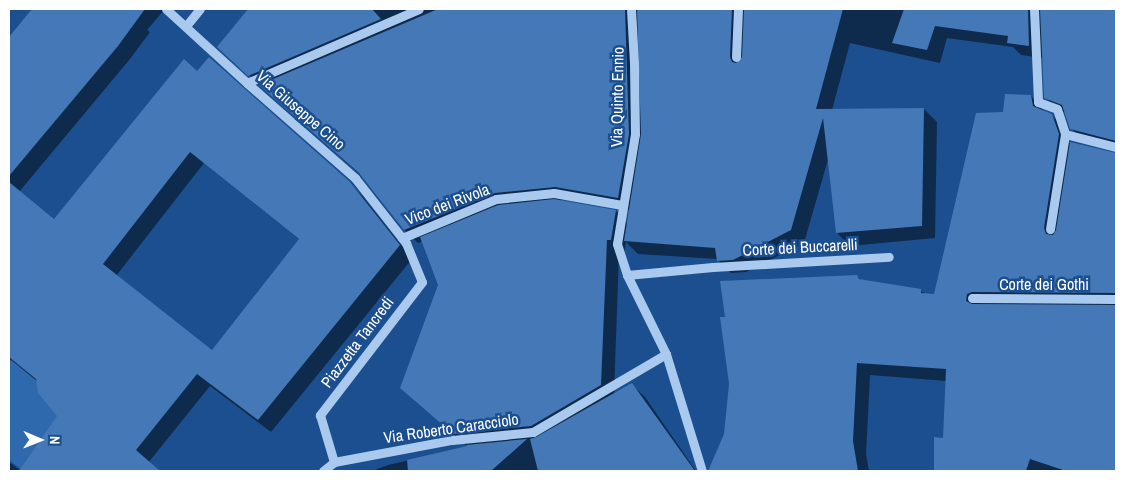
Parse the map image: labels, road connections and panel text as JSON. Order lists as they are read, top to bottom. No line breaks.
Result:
{"streets":{"street":["Via Quinto Ennio","Via Giuseppe Cino","Vico dei Rivola","Corte dei Buccarelli","Corte dei Gothi","Piazzetta Tancredi","Via Roberto Caracciolo"]},"crossings":[["Via Quinto Ennio","Vico dei Rivola"],["Via Quinto Ennio","Corte dei Buccarelli"],["Via Giuseppe Cino","Vico dei Rivola"],["Via Giuseppe Cino","Piazzetta Tancredi"],["Vico dei Rivola","Piazzetta Tancredi"],["Piazzetta Tancredi","Via Roberto Caracciolo"]],"north":"right"}
